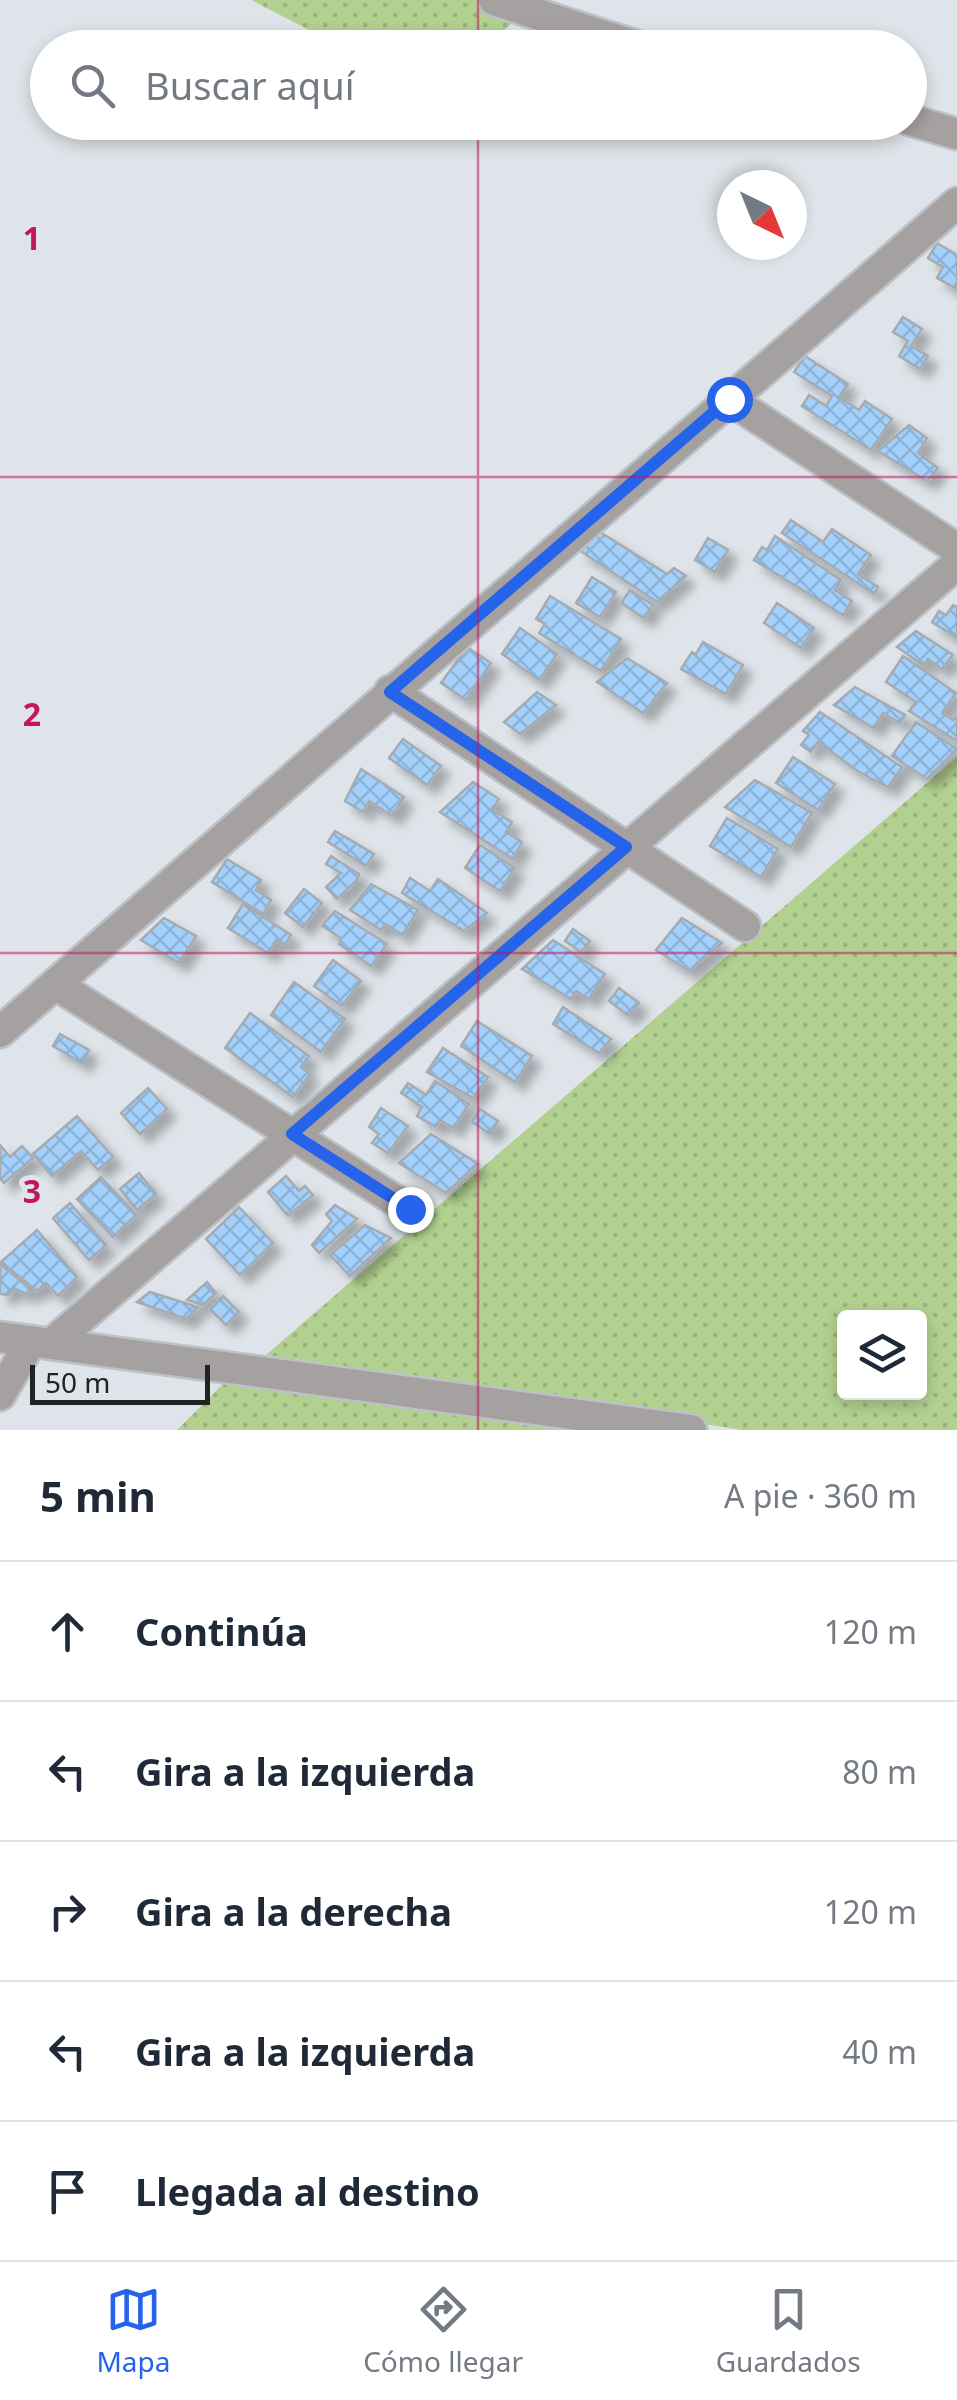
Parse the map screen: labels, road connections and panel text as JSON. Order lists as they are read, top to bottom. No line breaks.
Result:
{"scale_bar":"50 m","north":"bottom right","page":{"search":"Buscar aquí","scale":"50 m","heading":["5 min","A pie · 360 m"],"list":[["Continúa","120 m"],["Gira a la izquierda","80 m"],["Gira a la derecha","120 m"],["Gira a la izquierda","40 m"],"Llegada al destino"],"nav":["Mapa","Cómo llegar","Guardados"]},"grid":{"rows":["1","2","3"]}}
